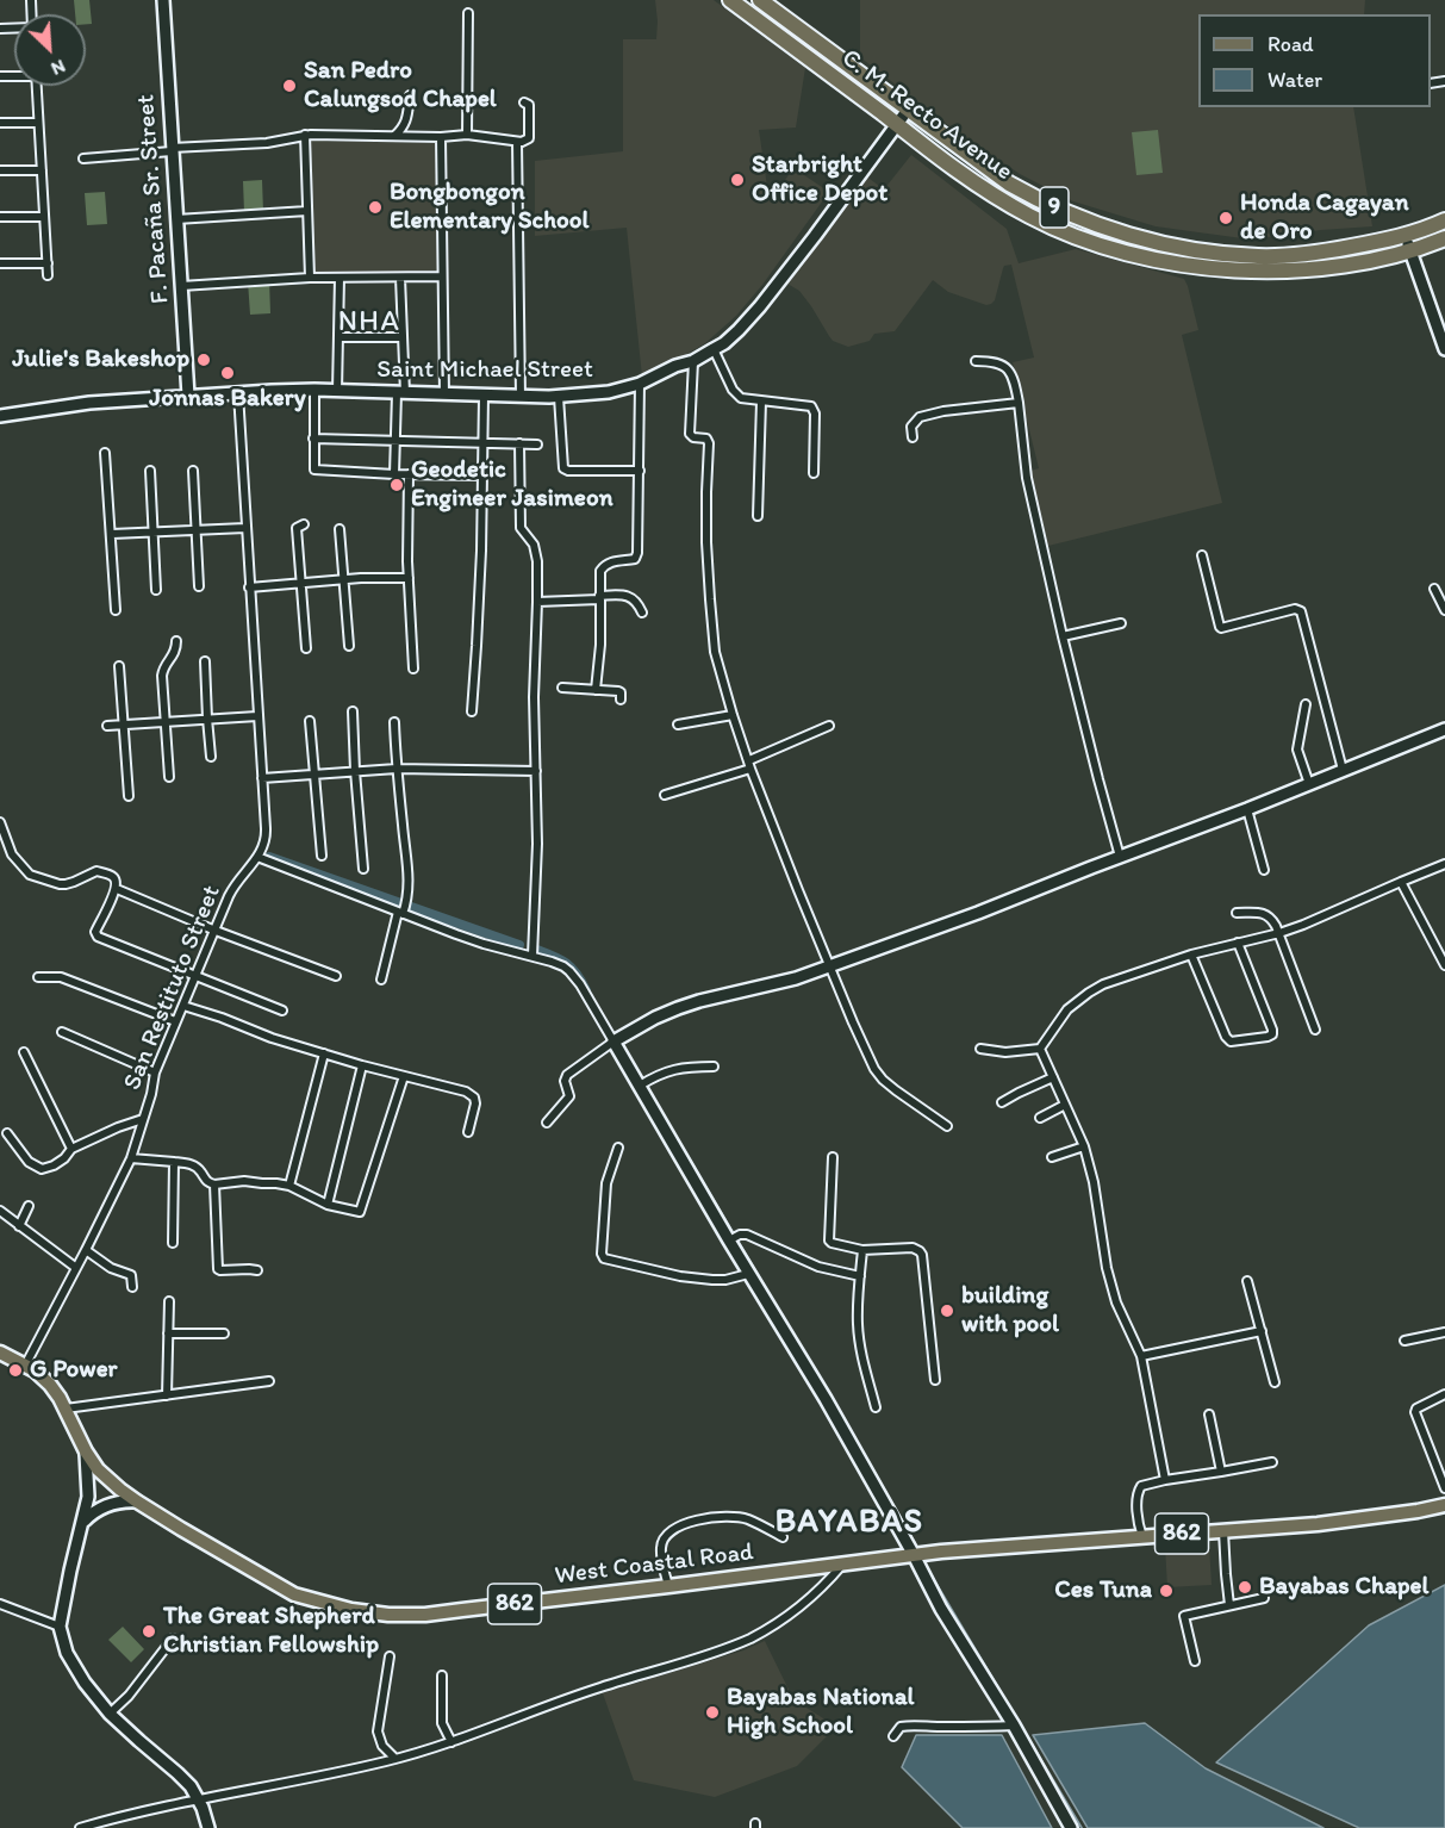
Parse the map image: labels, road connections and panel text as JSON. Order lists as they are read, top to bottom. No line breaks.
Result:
{"streets":{"highway":["C. M. Recto Avenue","9"],"main road":["862","West Coastal Road"],"street":["F. Pacaña Sr. Street","Saint Michael Street","San Restituto Street"]},"crossings":[["C. M. Recto Avenue","Saint Michael Street"],["F. Pacaña Sr. Street","Saint Michael Street"],["Saint Michael Street","San Restituto Street"],["San Restituto Street","862"],["862","West Coastal Road"]],"districts":["NHA","BAYABAS"],"places":["San Pedro Calungsod Chapel","Starbright Office Depot","Bongbongon Elementary School","Honda Cagayan de Oro","Julie's Bakeshop","Jonnas Bakery","Geodetic Engineer Jasimeon","building with pool","G Power","Bayabas Chapel","Ces Tuna","The Great Shepherd Christian Fellowship","Bayabas National High School"],"legend":["Road","Water"],"north":"bottom right"}
